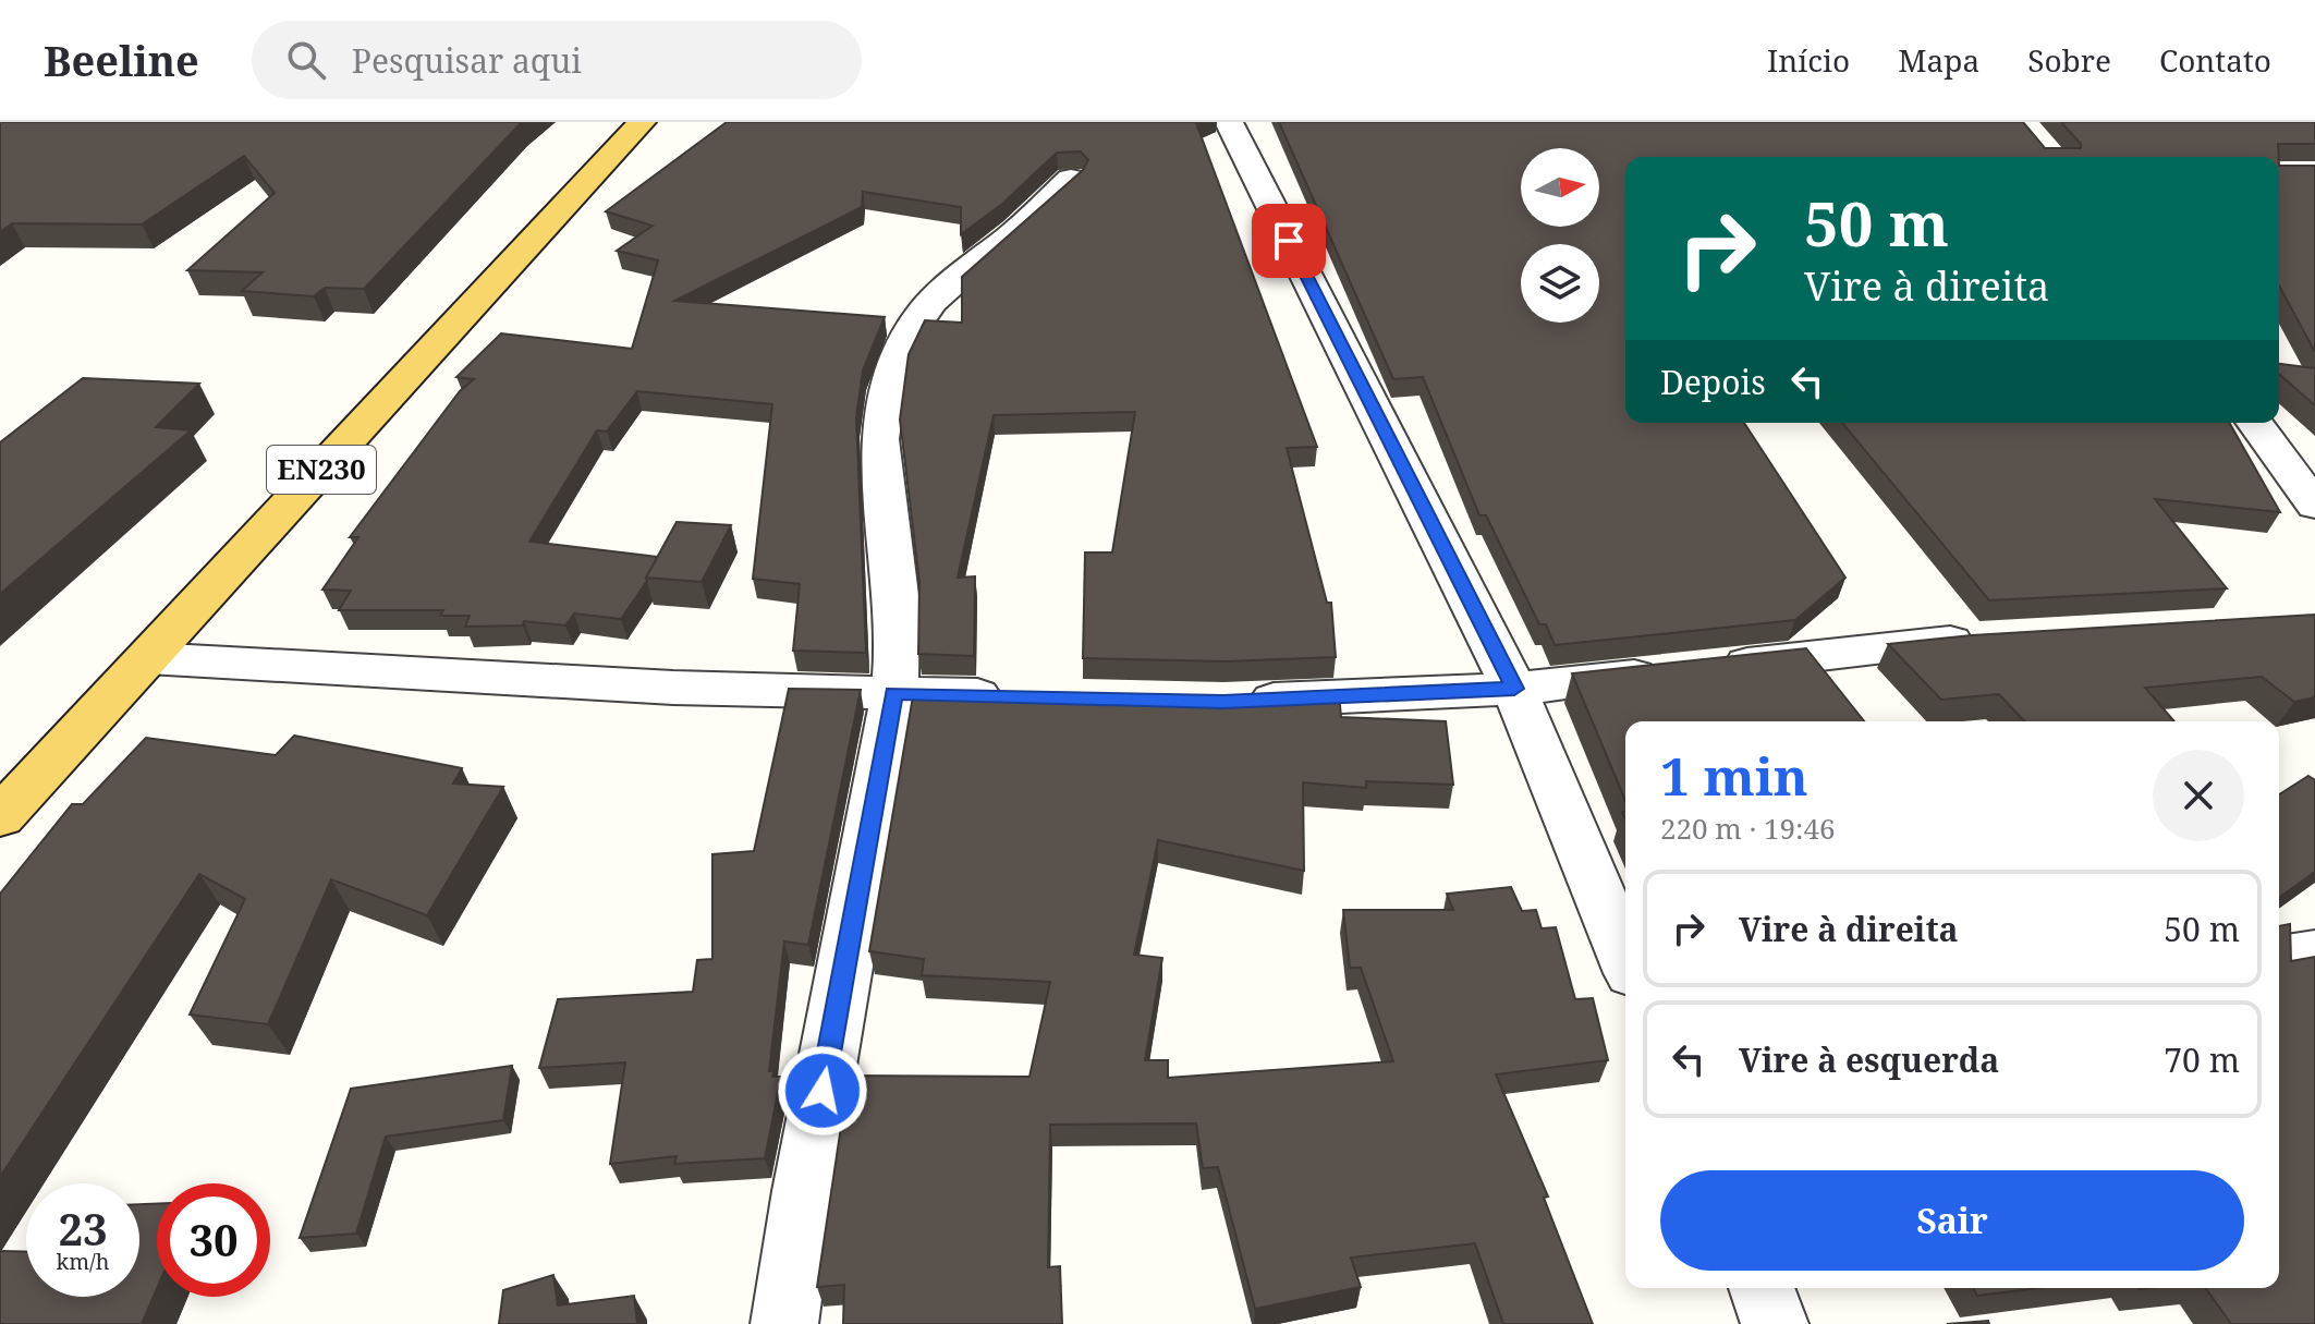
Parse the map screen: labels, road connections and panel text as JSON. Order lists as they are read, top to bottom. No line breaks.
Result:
{"streets":{"main road":["EN230"]},"north":"right","page":{"header":"Beeline","search":"Pesquisar aqui","nav":["Início","Mapa","Sobre","Contato"],"turn":["50 m","Vire à direita"],"then":"Depois","heading":["1 min","220 m · 19:46"],"list":[{"name":"Vire à direita","value":"50 m"},{"name":"Vire à esquerda","value":"70 m"}],"buttons":"Sair","speed":"23 km/h","limit":"30"}}
